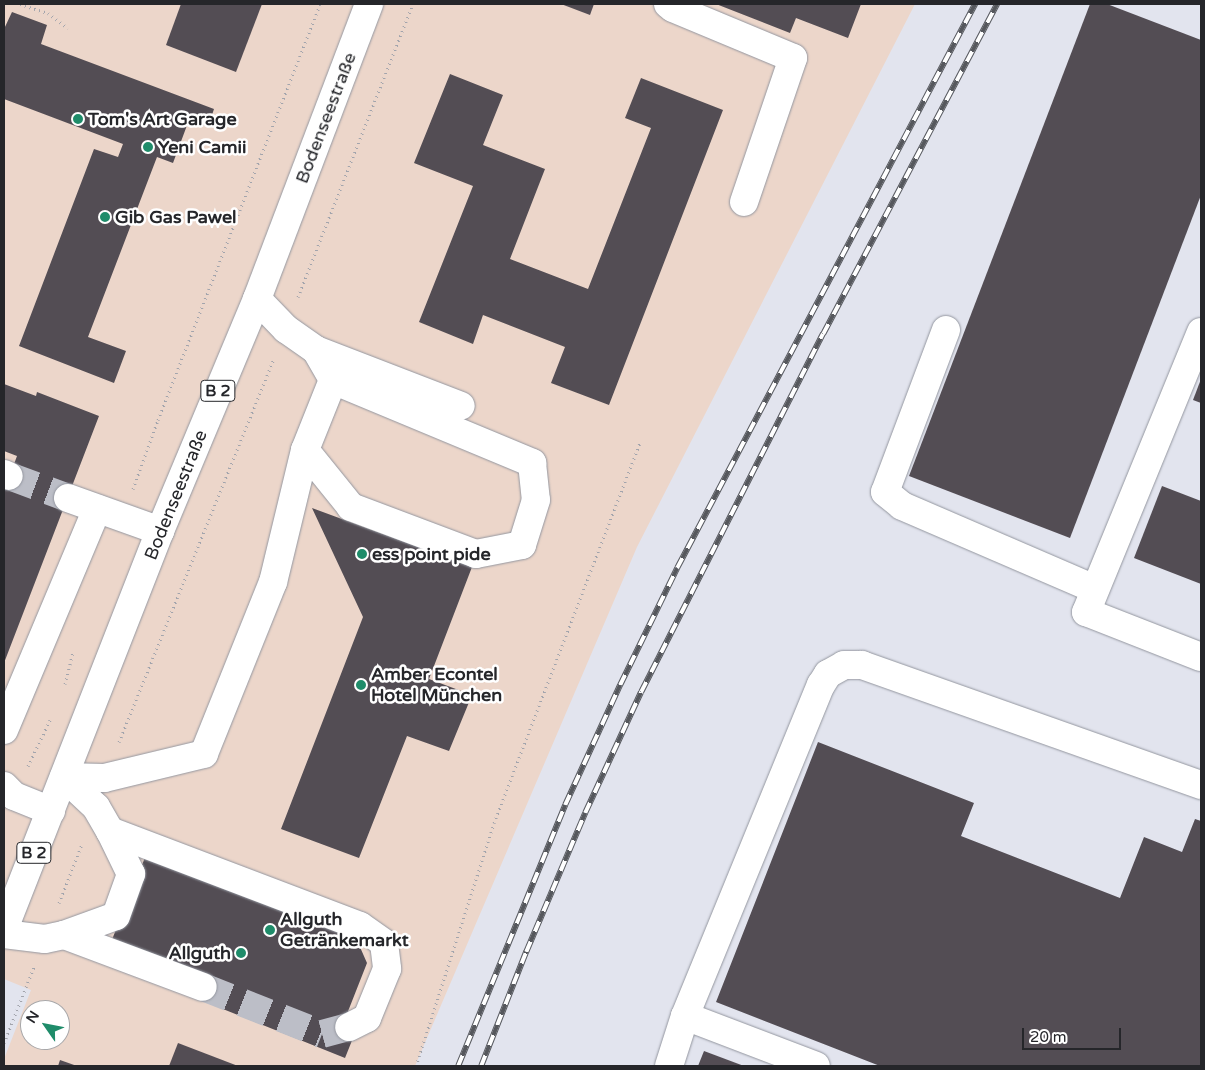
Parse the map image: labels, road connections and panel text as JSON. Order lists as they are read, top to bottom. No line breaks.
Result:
{"streets":{"main road":["Bodenseestraße","B 2"]},"places":["Tom's Art Garage","Yeni Camii","Gib Gas Pawel","ess point pide","Amber Econtel Hotel München","Allguth Getränkemarkt","Allguth"],"scale_bar":"20 m","north":"top left"}
